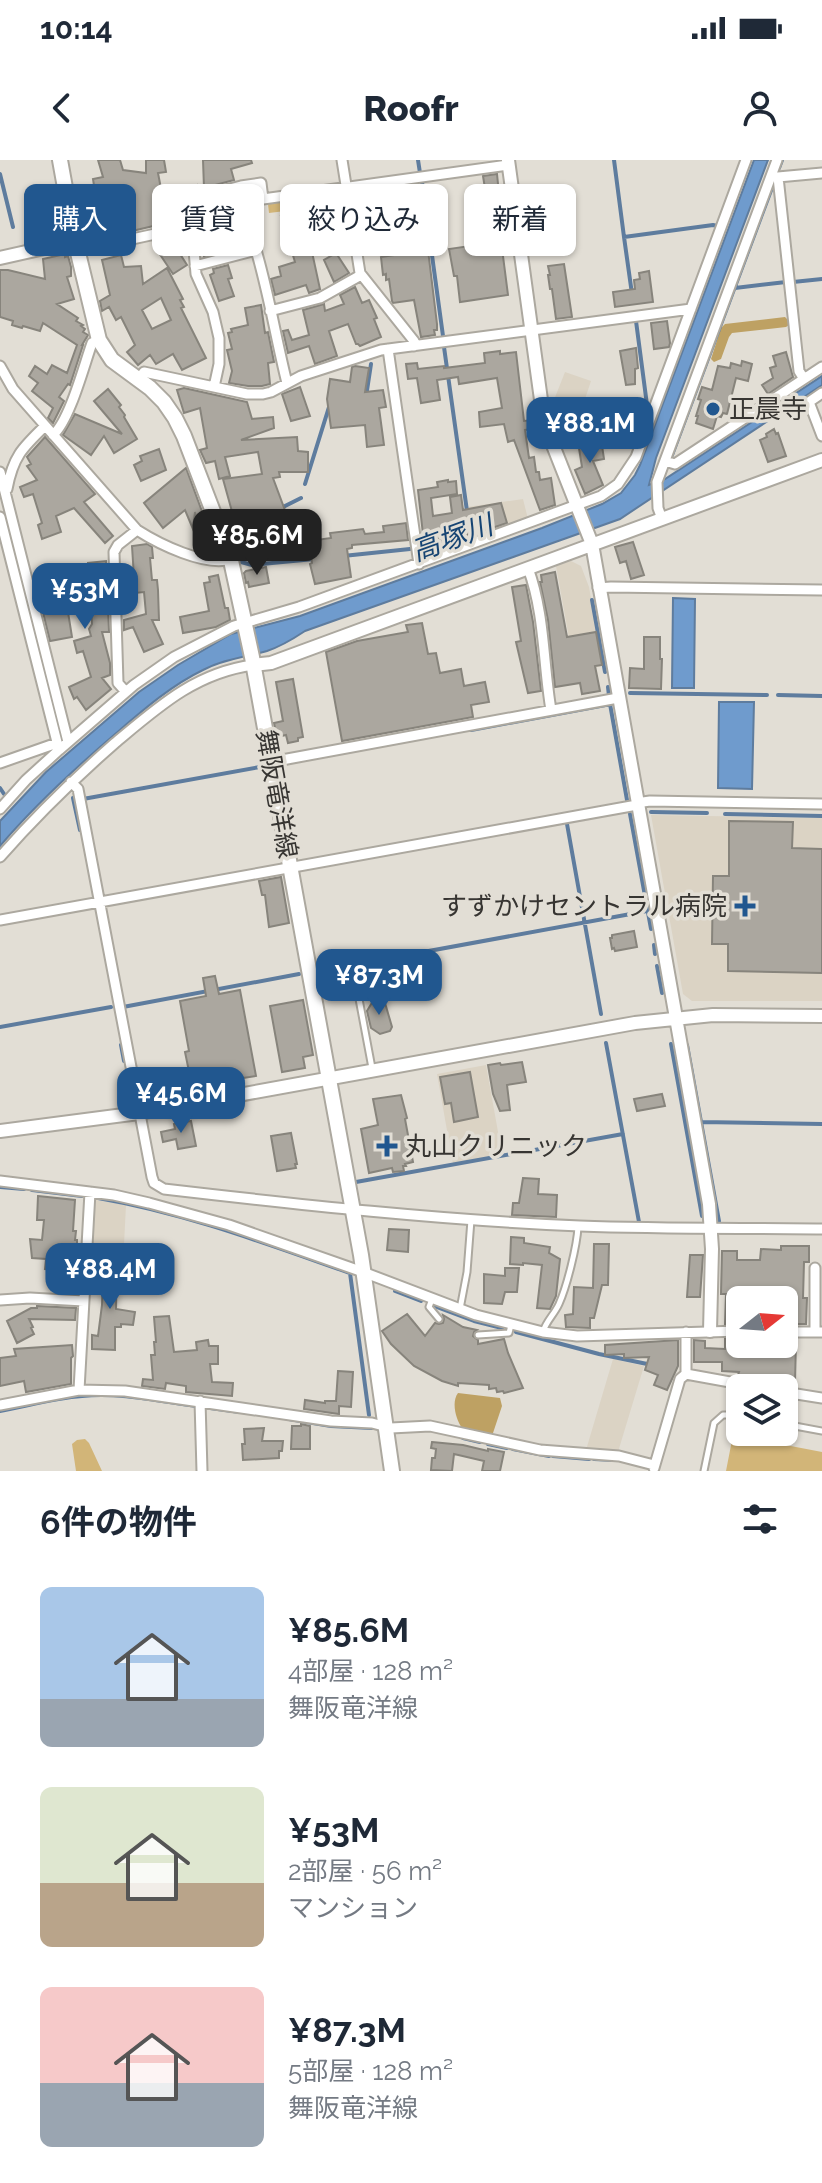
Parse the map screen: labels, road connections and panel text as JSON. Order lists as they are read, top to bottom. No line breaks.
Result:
{"streets":{"main road":["舞阪竜洋線"]},"water":["高塚川"],"places":{"other":["正晨寺"],"health":["すずかけセントラル病院","丸山クリニック"]},"north":"right","page":{"status":"10:14","header":"Roofr","chip":["購入","賃貸","絞り込み","新着"],"price":["¥88.1M","¥85.6M","¥53M","¥87.3M","¥45.6M","¥88.4M"],"heading":"6件の物件","list":[{"name":"¥85.6M","note":"4部屋 · 128 m² · 舞阪竜洋線"},{"name":"¥53M","note":"2部屋 · 56 m² · マンション"},{"name":"¥87.3M","note":"5部屋 · 128 m² · 舞阪竜洋線"}]}}
